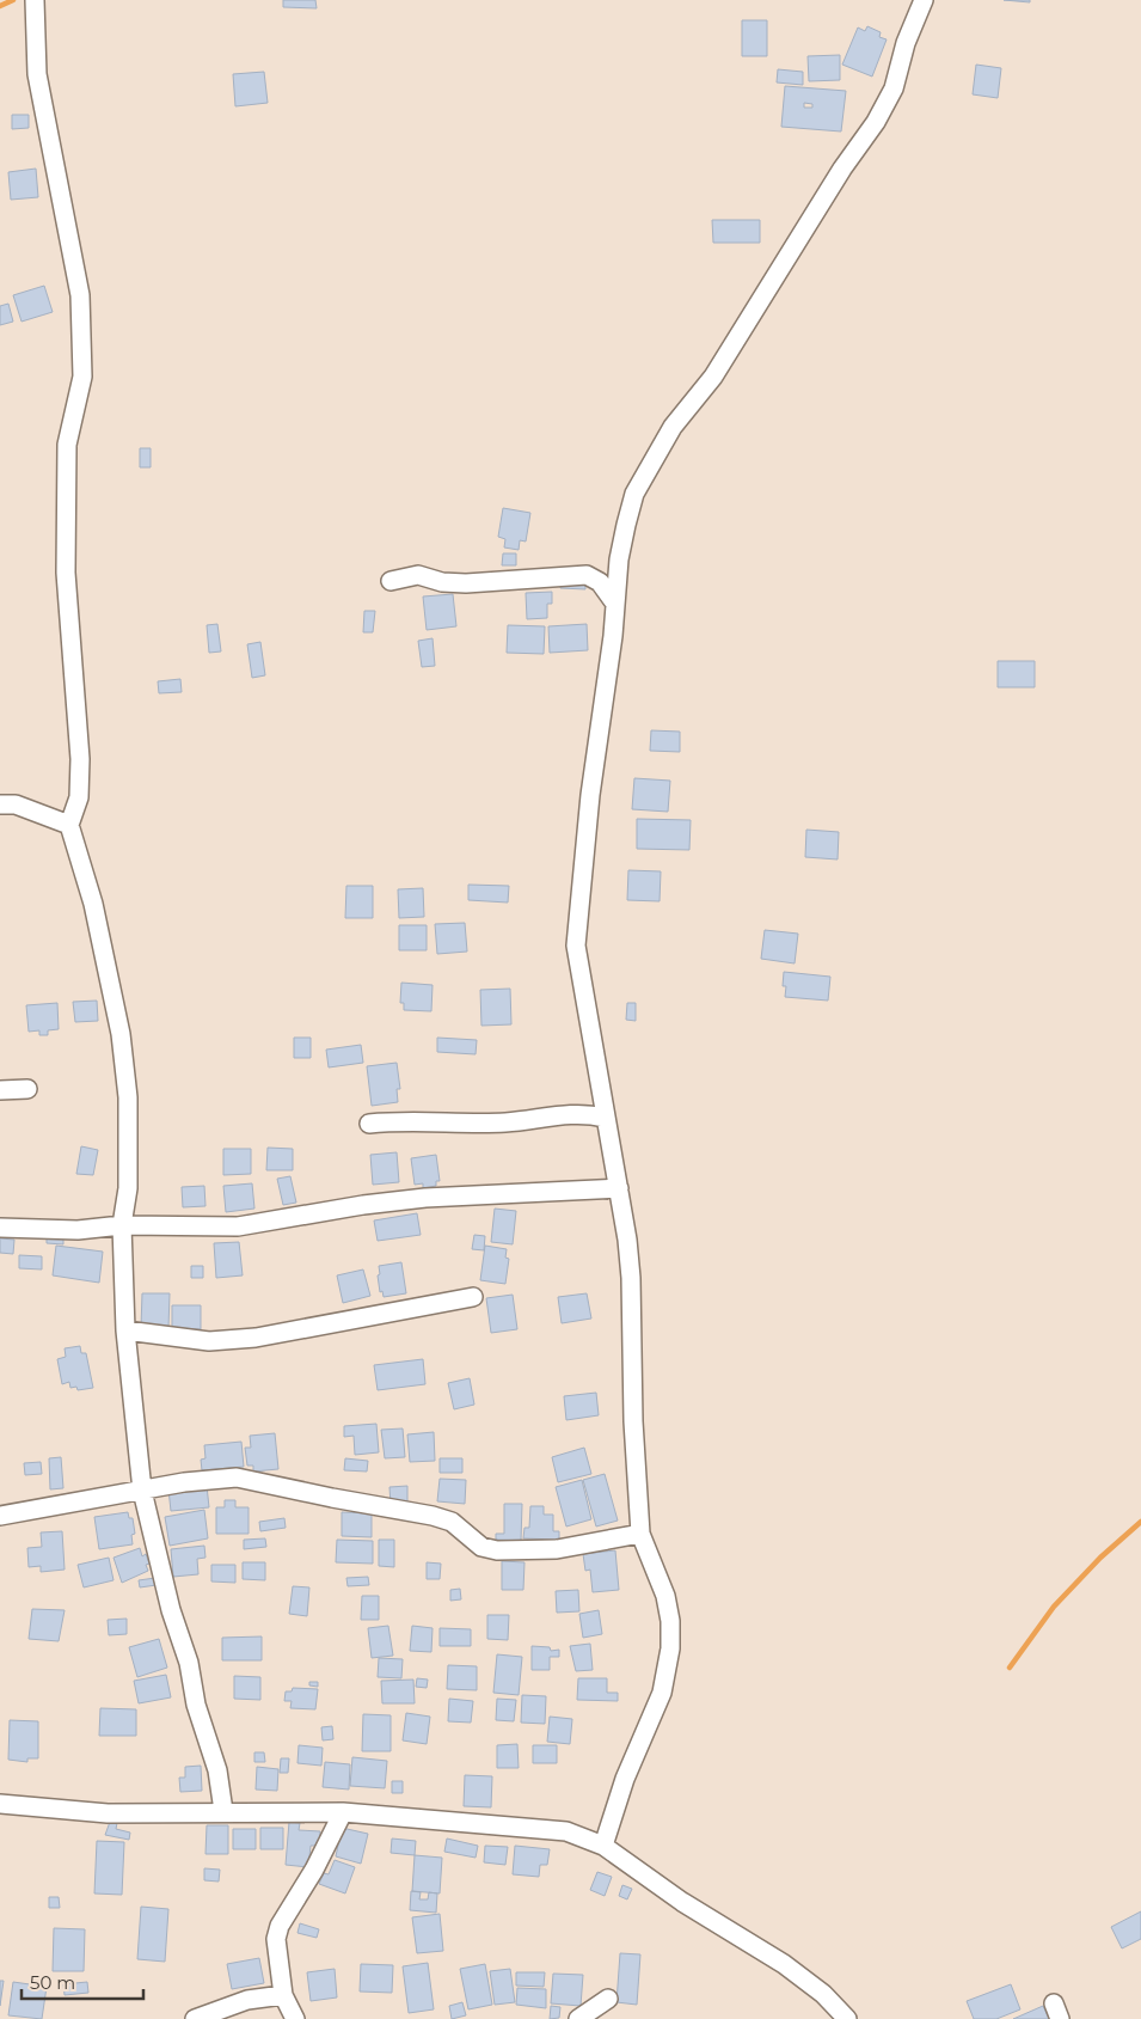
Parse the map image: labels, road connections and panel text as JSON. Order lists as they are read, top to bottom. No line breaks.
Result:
{"scale_bar":"50 m"}
